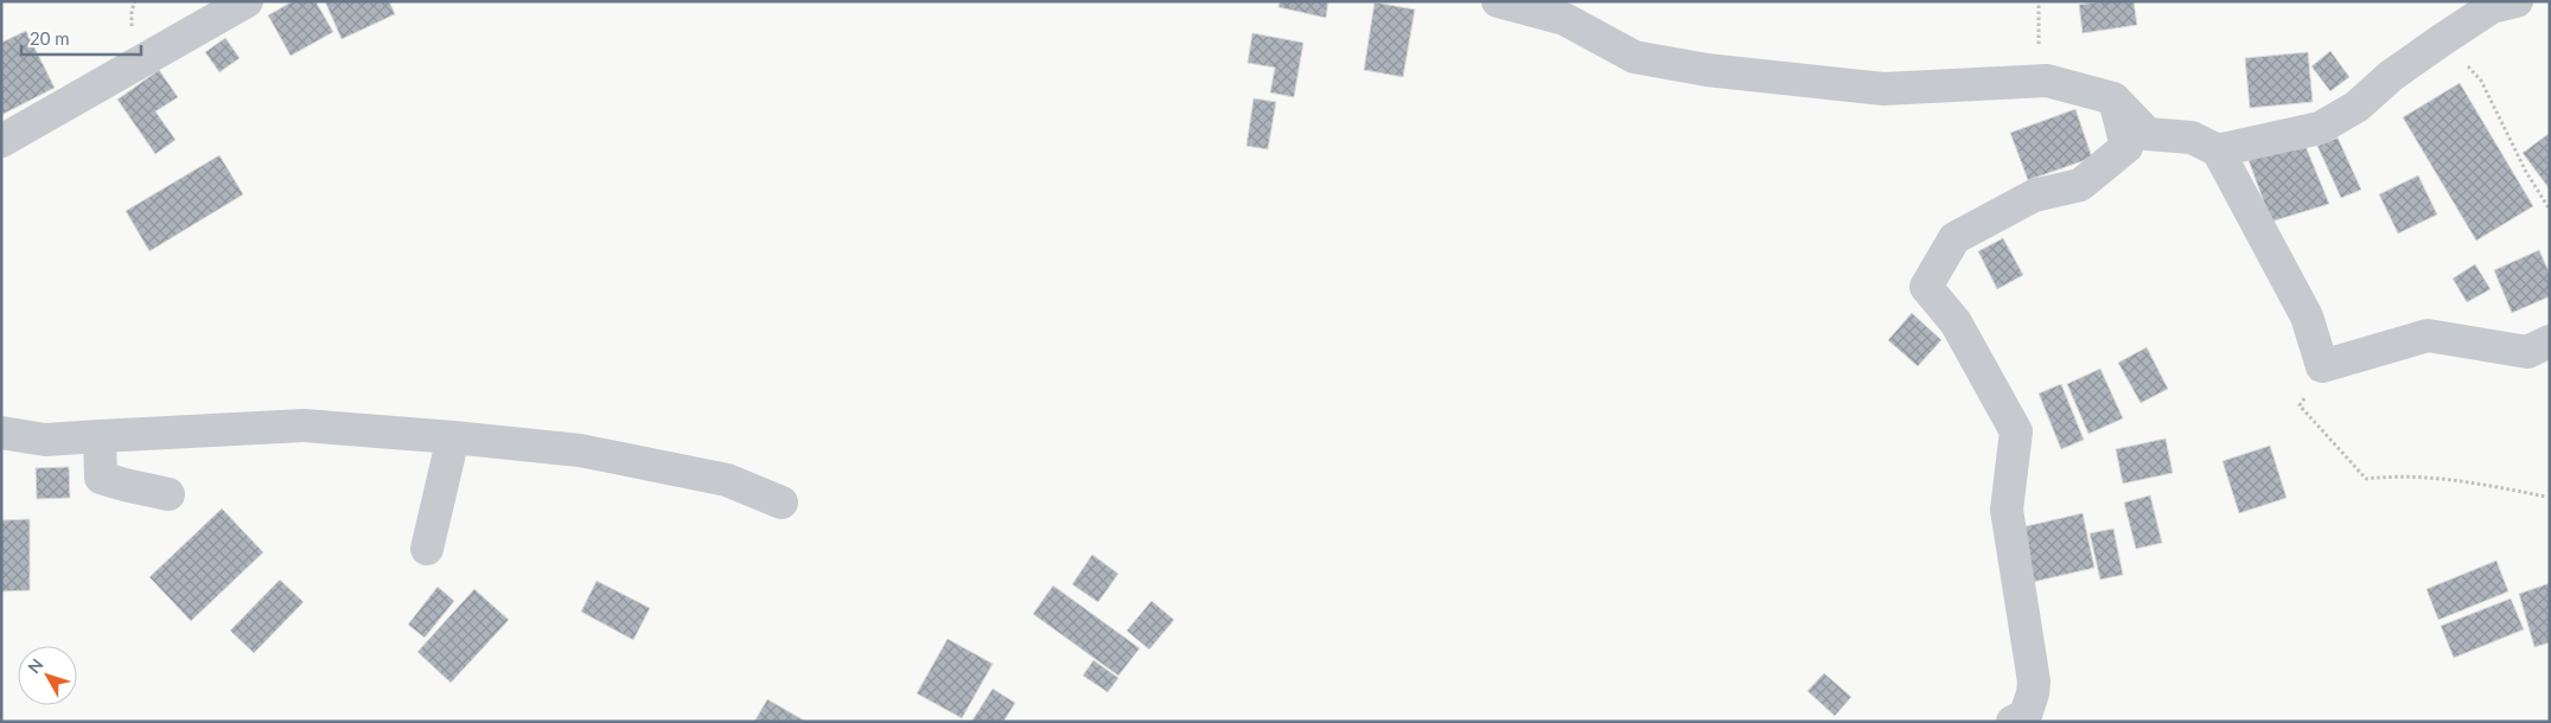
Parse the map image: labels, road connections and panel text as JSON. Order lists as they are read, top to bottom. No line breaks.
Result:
{"scale_bar":"20 m","north":"top left"}
